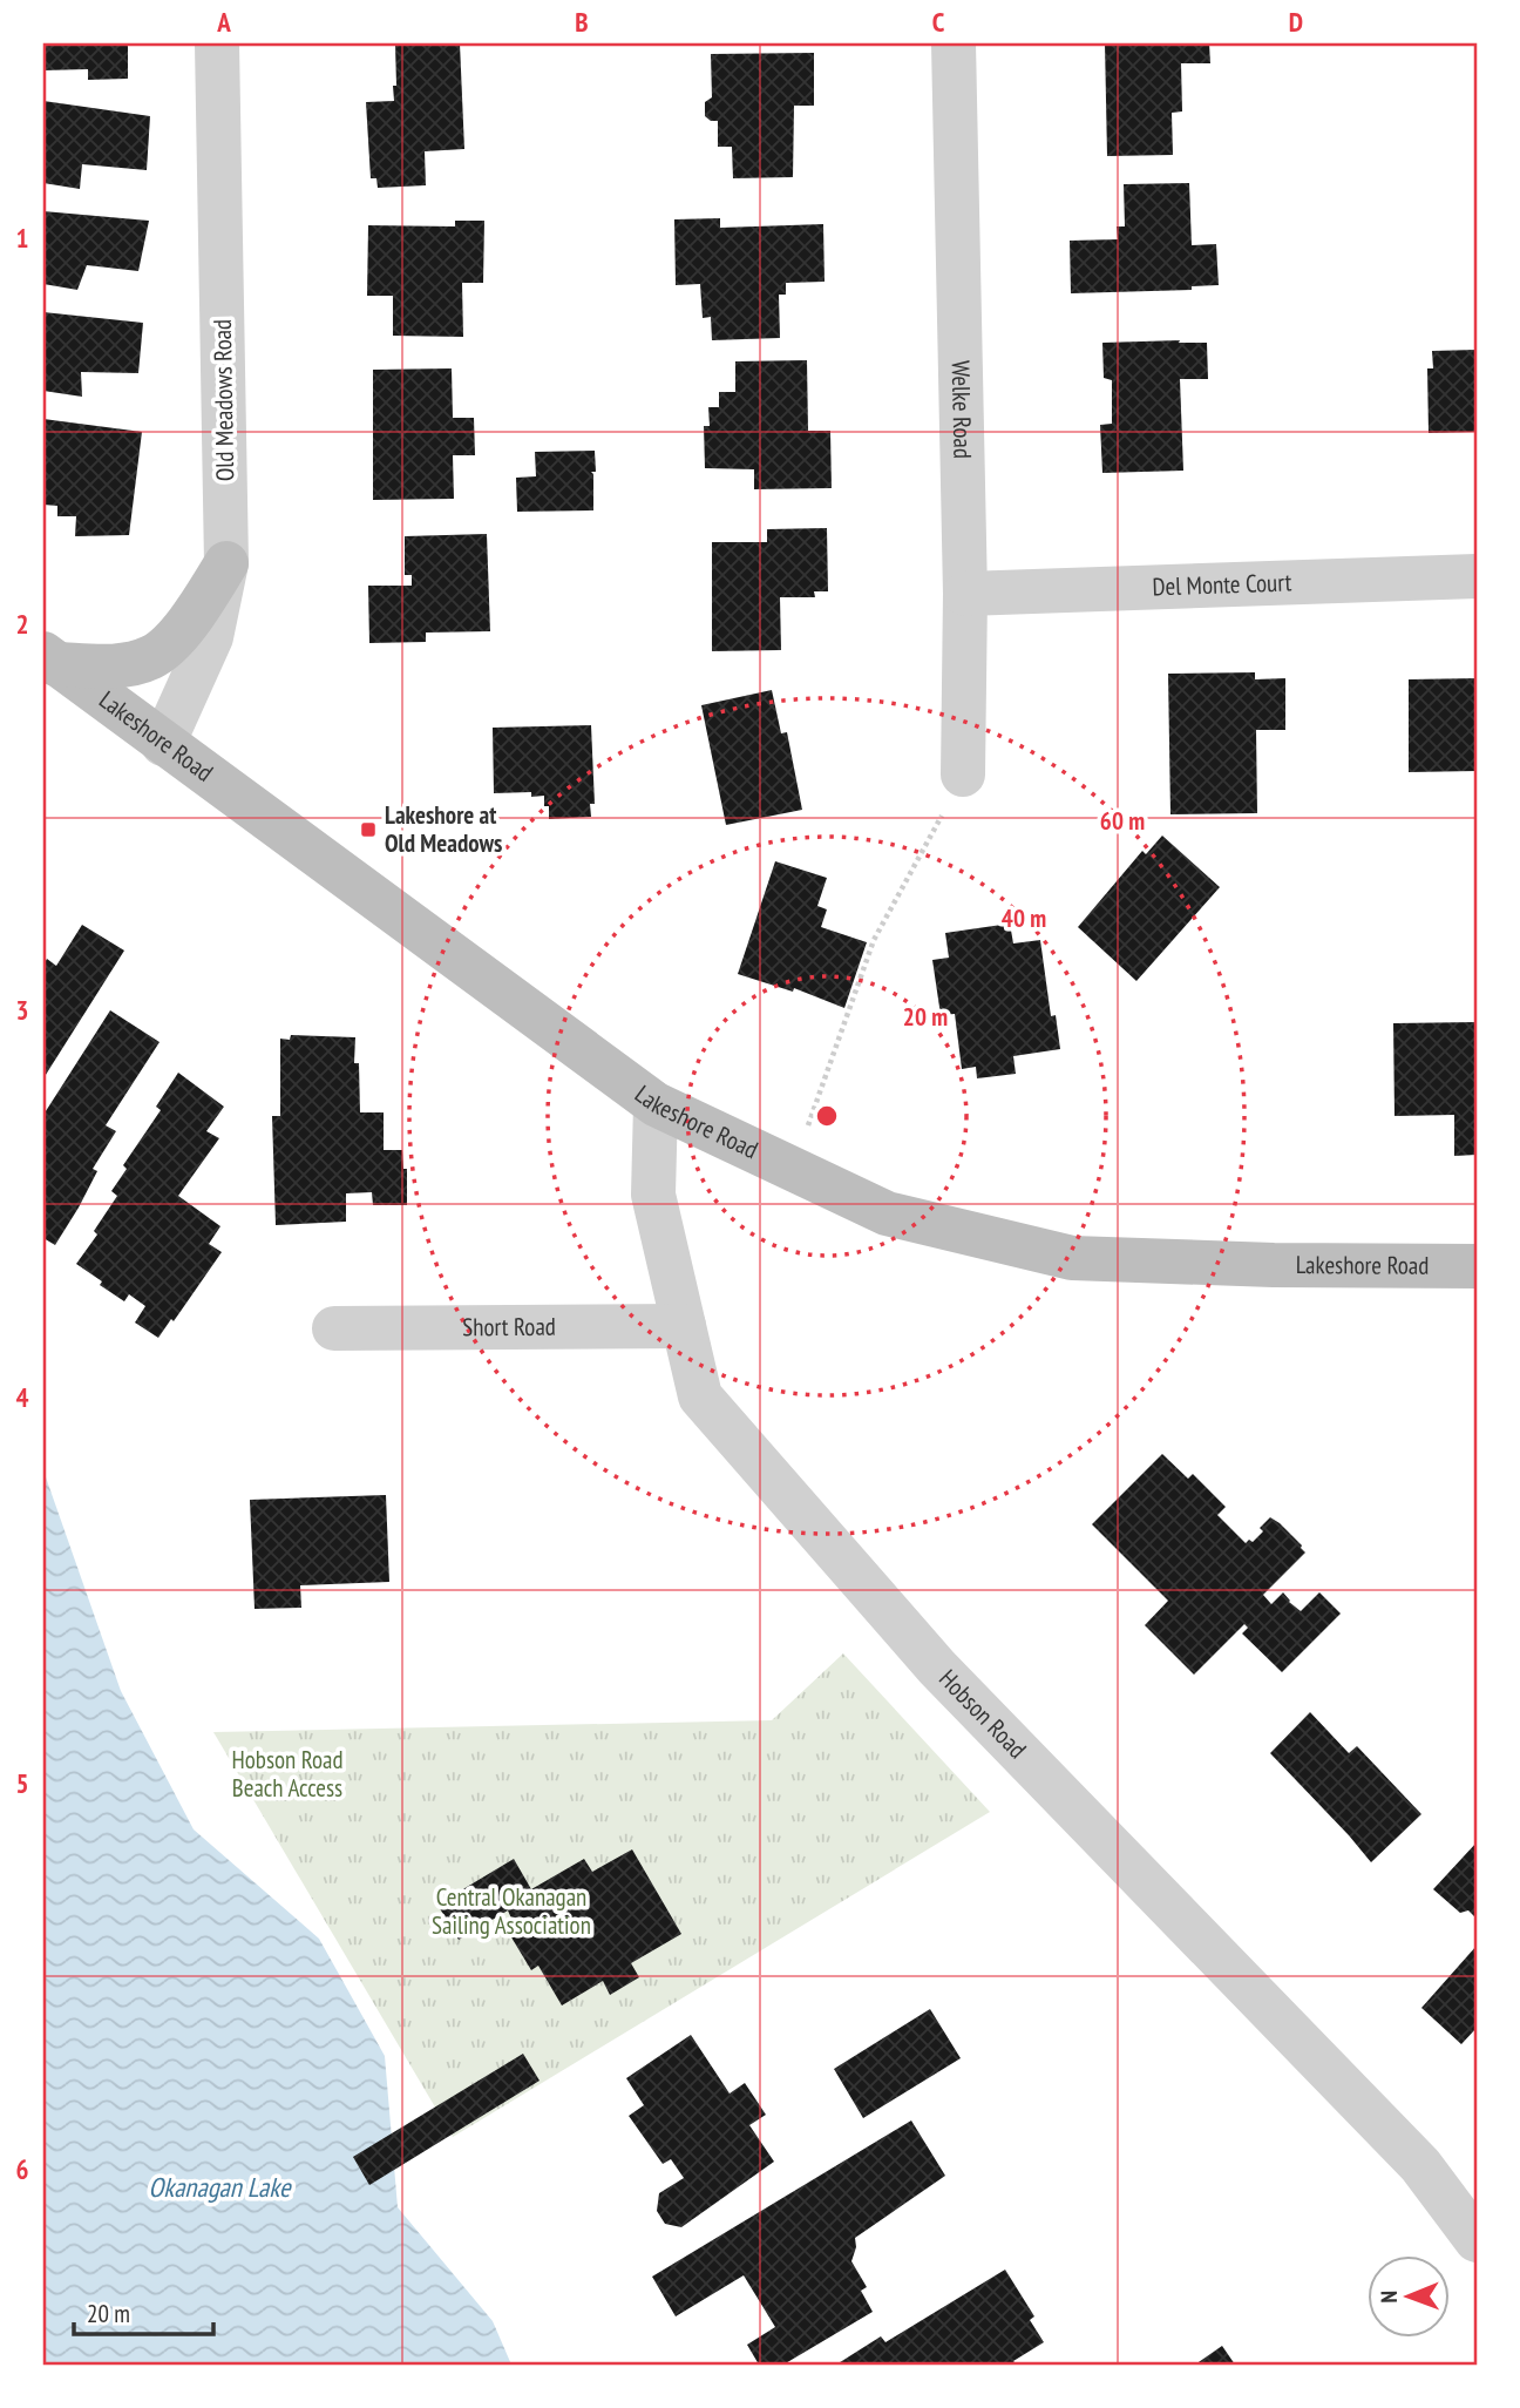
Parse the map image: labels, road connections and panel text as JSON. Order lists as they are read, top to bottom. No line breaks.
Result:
{"streets":{"main road":["Lakeshore Road"],"street":["Old Meadows Road","Welke Road","Del Monte Court","Short Road","Hobson Road"]},"crossings":[["Old Meadows Road","Lakeshore Road"],["Welke Road","Del Monte Court"],["Lakeshore Road","Hobson Road"],["Short Road","Hobson Road"]],"water":["Okanagan Lake"],"parks":["Hobson Road Beach Access","Central Okanagan Sailing Association"],"places":{"transit":["Lakeshore at Old Meadows"]},"scale_bar":"20 m","north":"left","grid":{"columns":["A","B","C","D"],"rows":["1","2","3","4","5","6"]},"rings":["60 m","40 m","20 m"]}
